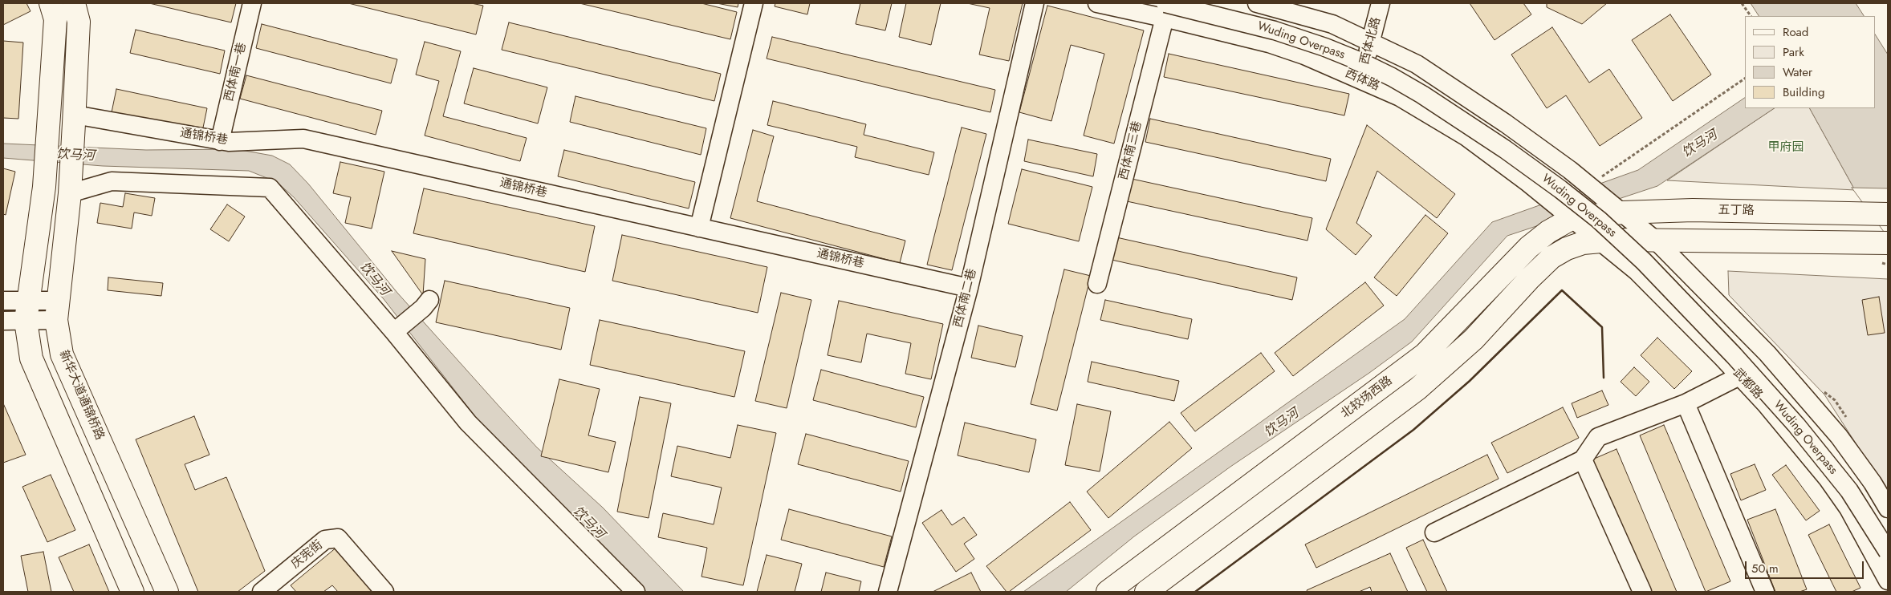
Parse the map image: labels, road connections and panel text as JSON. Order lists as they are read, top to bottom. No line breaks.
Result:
{"streets":{"main road":["五丁路","新华大道通锦桥路","北较场西路"],"street":["Wuding Overpass","西体北路","西体南一巷","西体路","通锦桥巷","西体南三巷","西体南二巷","武都路","庆宪街"]},"crossings":[["Wuding Overpass","西体路"],["Wuding Overpass","西体南三巷"],["西体北路","西体路"],["西体南一巷","通锦桥巷"],["西体路","西体南三巷"],["西体路","武都路"],["西体路","北较场西路"],["通锦桥巷","西体南二巷"],["通锦桥巷","新华大道通锦桥路"],["五丁路","北较场西路"],["武都路","北较场西路"]],"water":["饮马河"],"parks":["甲府园"],"legend":["Road","Park","Water","Building"],"scale_bar":"50 m"}
